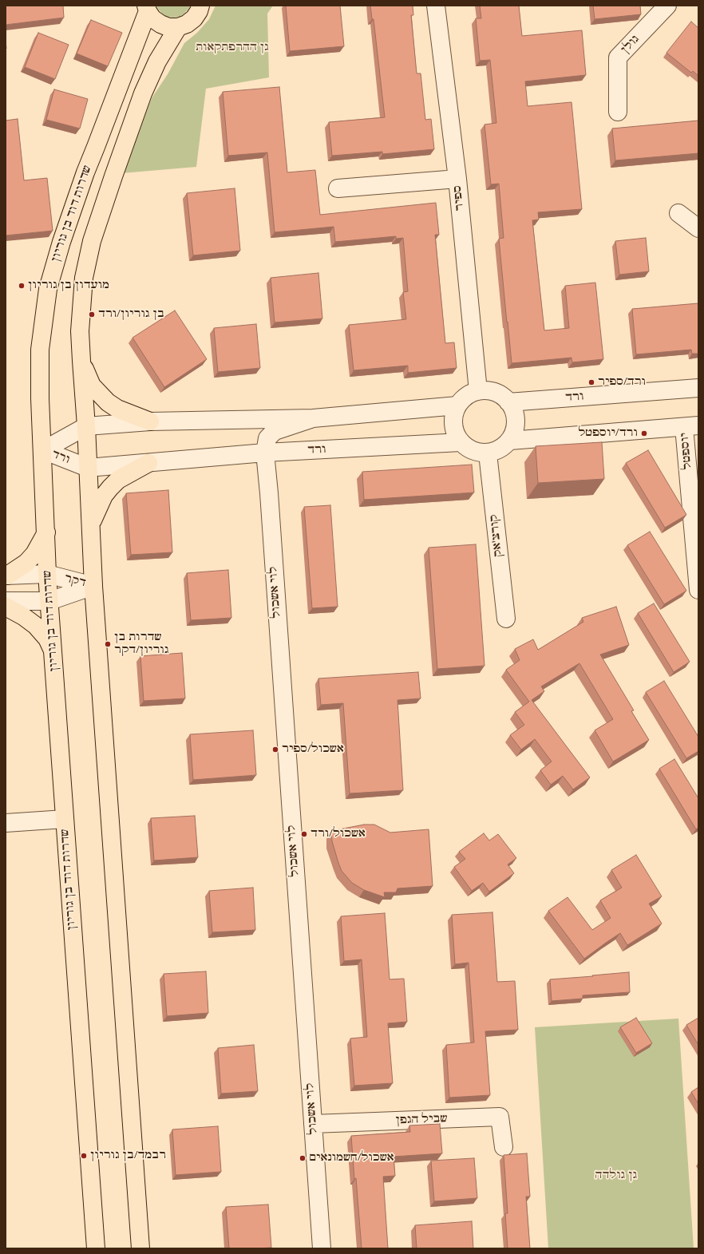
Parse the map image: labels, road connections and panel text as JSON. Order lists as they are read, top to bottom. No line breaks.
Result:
{"streets":{"main road":["שדרות דוד בן גוריון"],"street":["גולן","ספיר","ורד","יוספטל","קורצ'אק","דקר","לוי אשכול","שביל הגפן"]},"crossings":[["ספיר","ורד"],["ספיר","קורצ'אק"],["שדרות דוד בן גוריון","ורד"],["שדרות דוד בן גוריון","דקר"],["ורד","קורצ'אק"],["ורד","לוי אשכול"],["לוי אשכול","שביל הגפן"]],"parks":["גן ההרפתקאות","גן גולדה"],"places":["מועדון בן גוריון","בן גוריון/ורד","ורד/ספיר","ורד/יוספטל","שדרות בן גוריון/דקר","אשכול/ספיר","אשכול/ורד","רבמד/בן גוריון","אשכול/חשמונאים"]}
